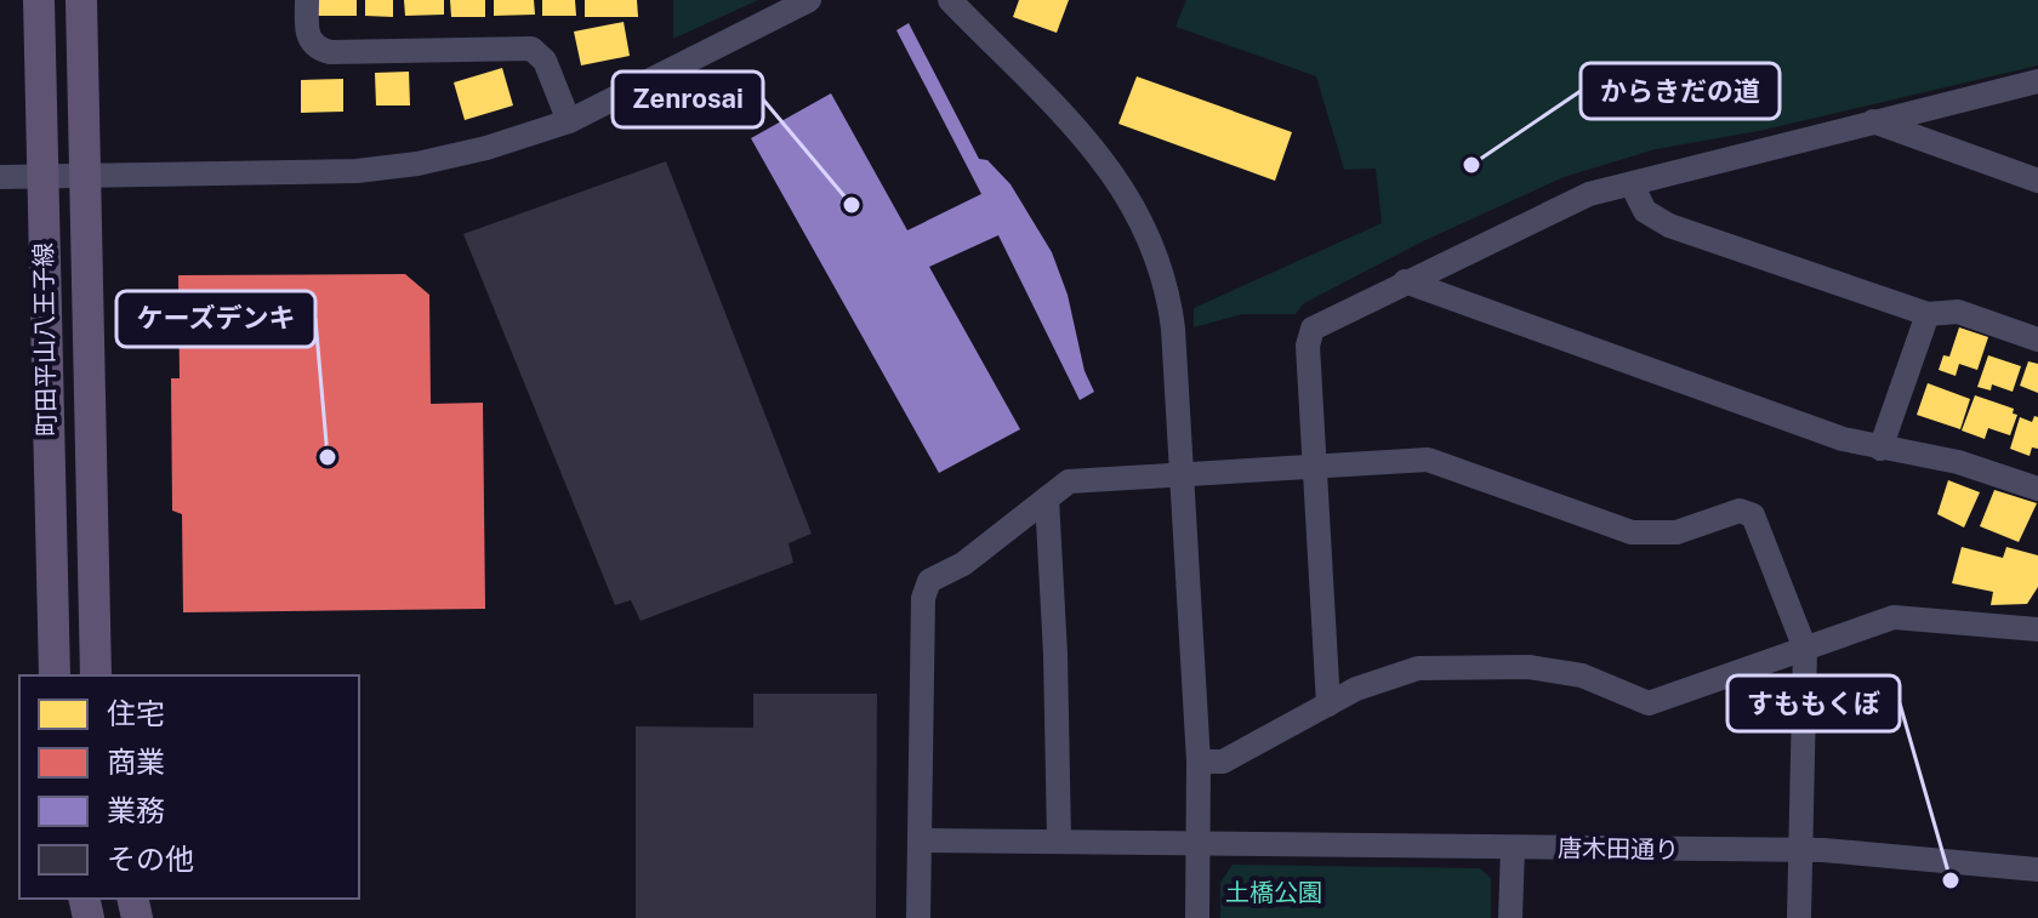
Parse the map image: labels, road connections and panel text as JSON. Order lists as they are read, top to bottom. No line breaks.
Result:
{"streets":{"main road":["町田平山八王子線"],"street":["唐木田通り"]},"parks":["土橋公園"],"places":["からきだの道","Zenrosai","ケーズデンキ","すももくぼ"],"legend":["住宅","商業","業務","その他"]}
